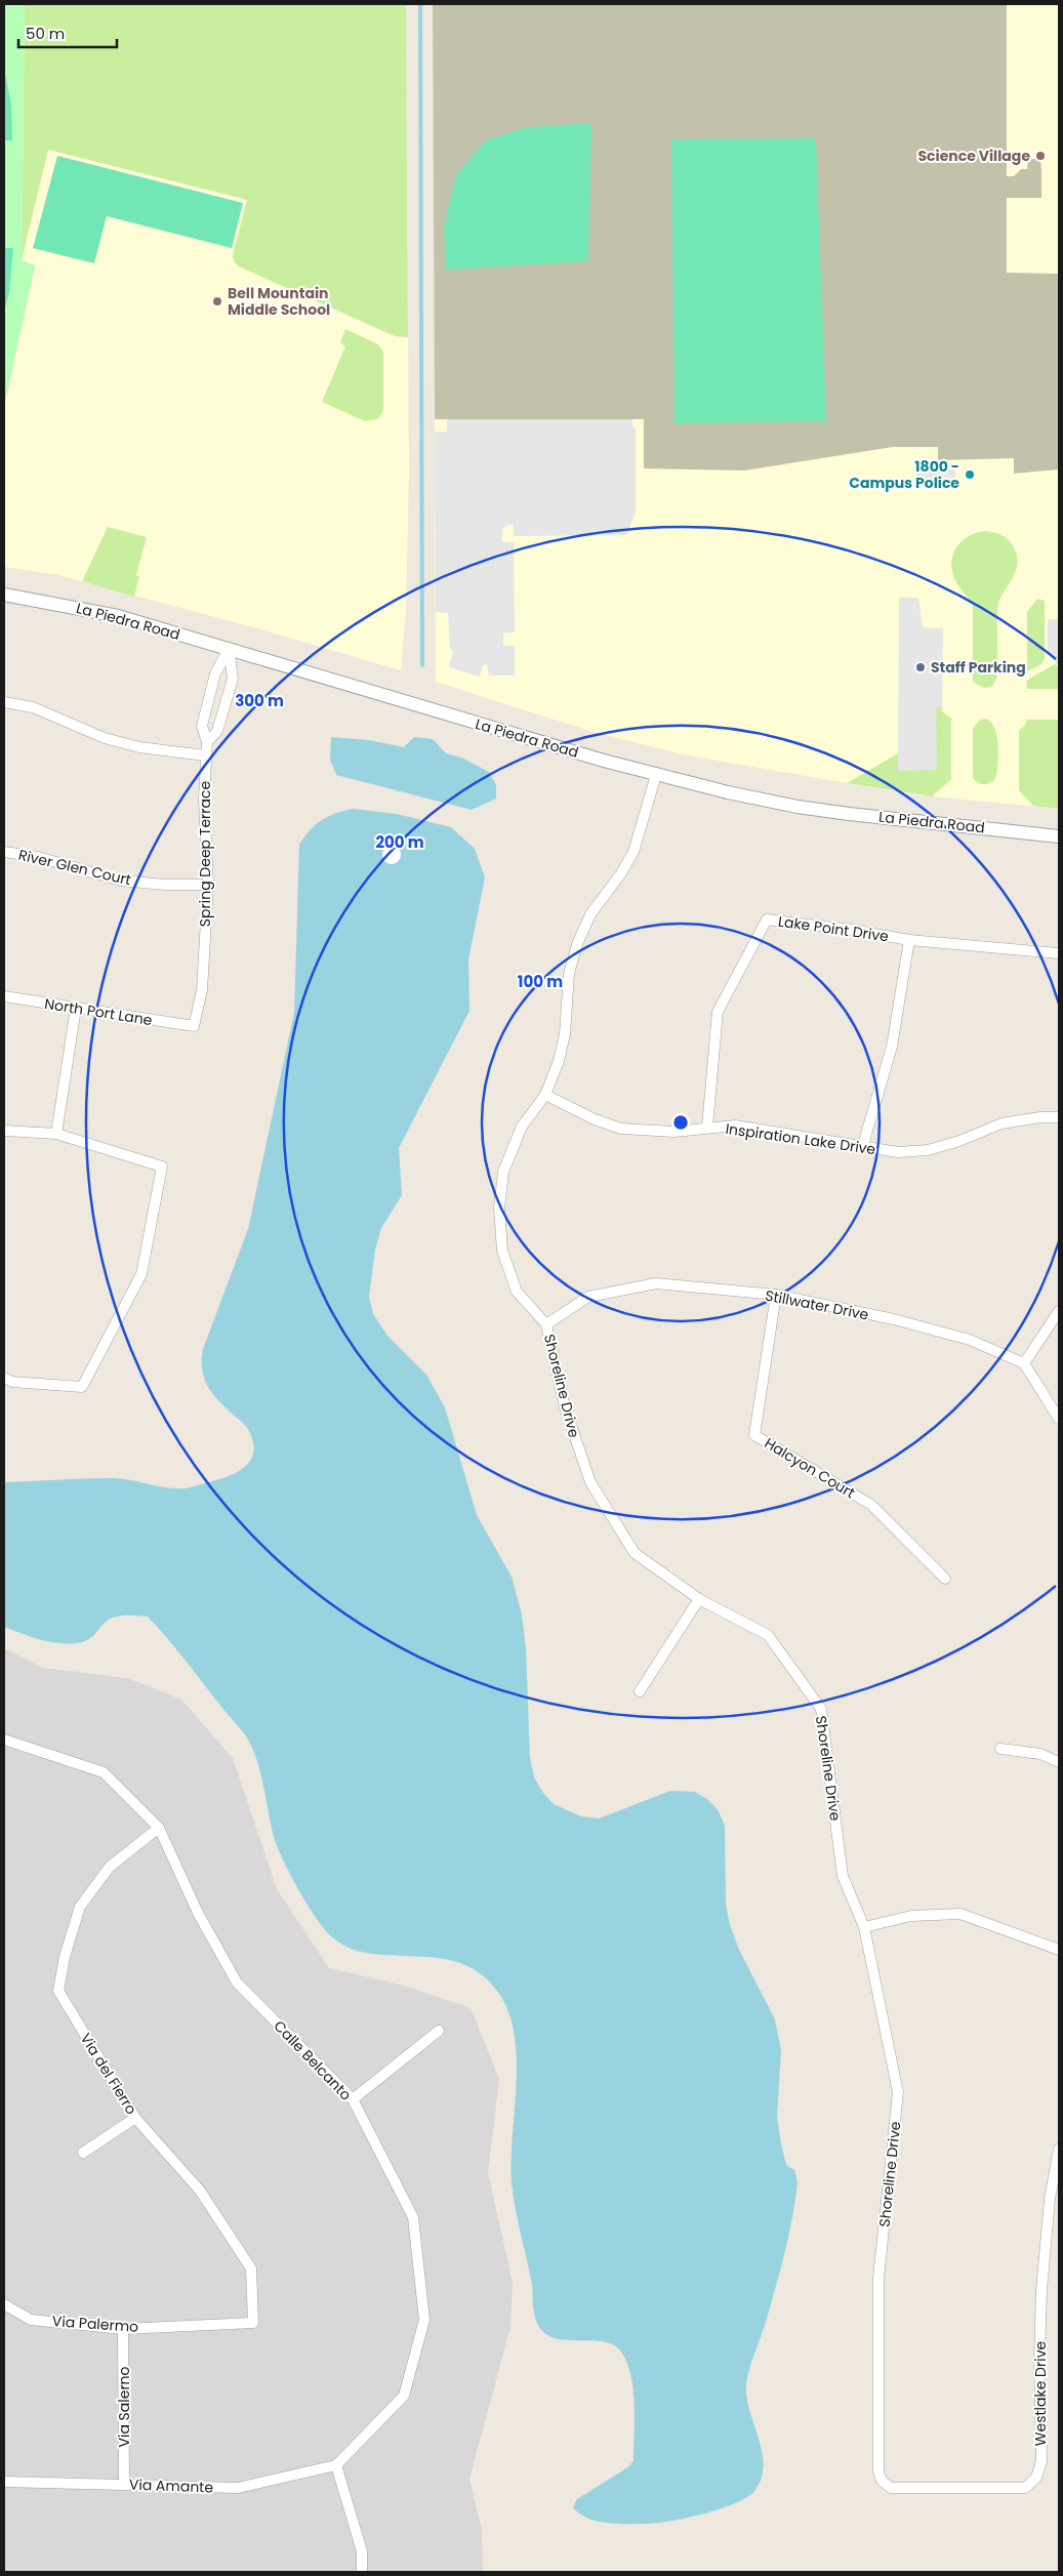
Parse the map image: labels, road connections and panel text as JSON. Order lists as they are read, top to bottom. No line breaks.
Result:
{"streets":{"street":["La Piedra Road","Spring Deep Terrace","River Glen Court","Lake Point Drive","North Port Lane","Inspiration Lake Drive","Stillwater Drive","Shoreline Drive","Halcyon Court","Calle Belcanto","Via del Fierro","Via Palermo","Westlake Drive","Via Salerno","Via Amante"]},"crossings":[["La Piedra Road","Spring Deep Terrace"],["La Piedra Road","Shoreline Drive"],["Spring Deep Terrace","River Glen Court"],["Spring Deep Terrace","North Port Lane"],["Lake Point Drive","Inspiration Lake Drive"],["Inspiration Lake Drive","Shoreline Drive"],["Stillwater Drive","Shoreline Drive"],["Stillwater Drive","Halcyon Court"],["Shoreline Drive","Westlake Drive"],["Calle Belcanto","Via del Fierro"],["Calle Belcanto","Via Amante"],["Via del Fierro","Via Palermo"],["Via Palermo","Via Salerno"],["Via Salerno","Via Amante"]],"places":["Science Village","Bell Mountain Middle School","1800 - Campus Police","Staff Parking"],"scale_bar":"50 m","rings":["300 m","200 m","100 m"]}
